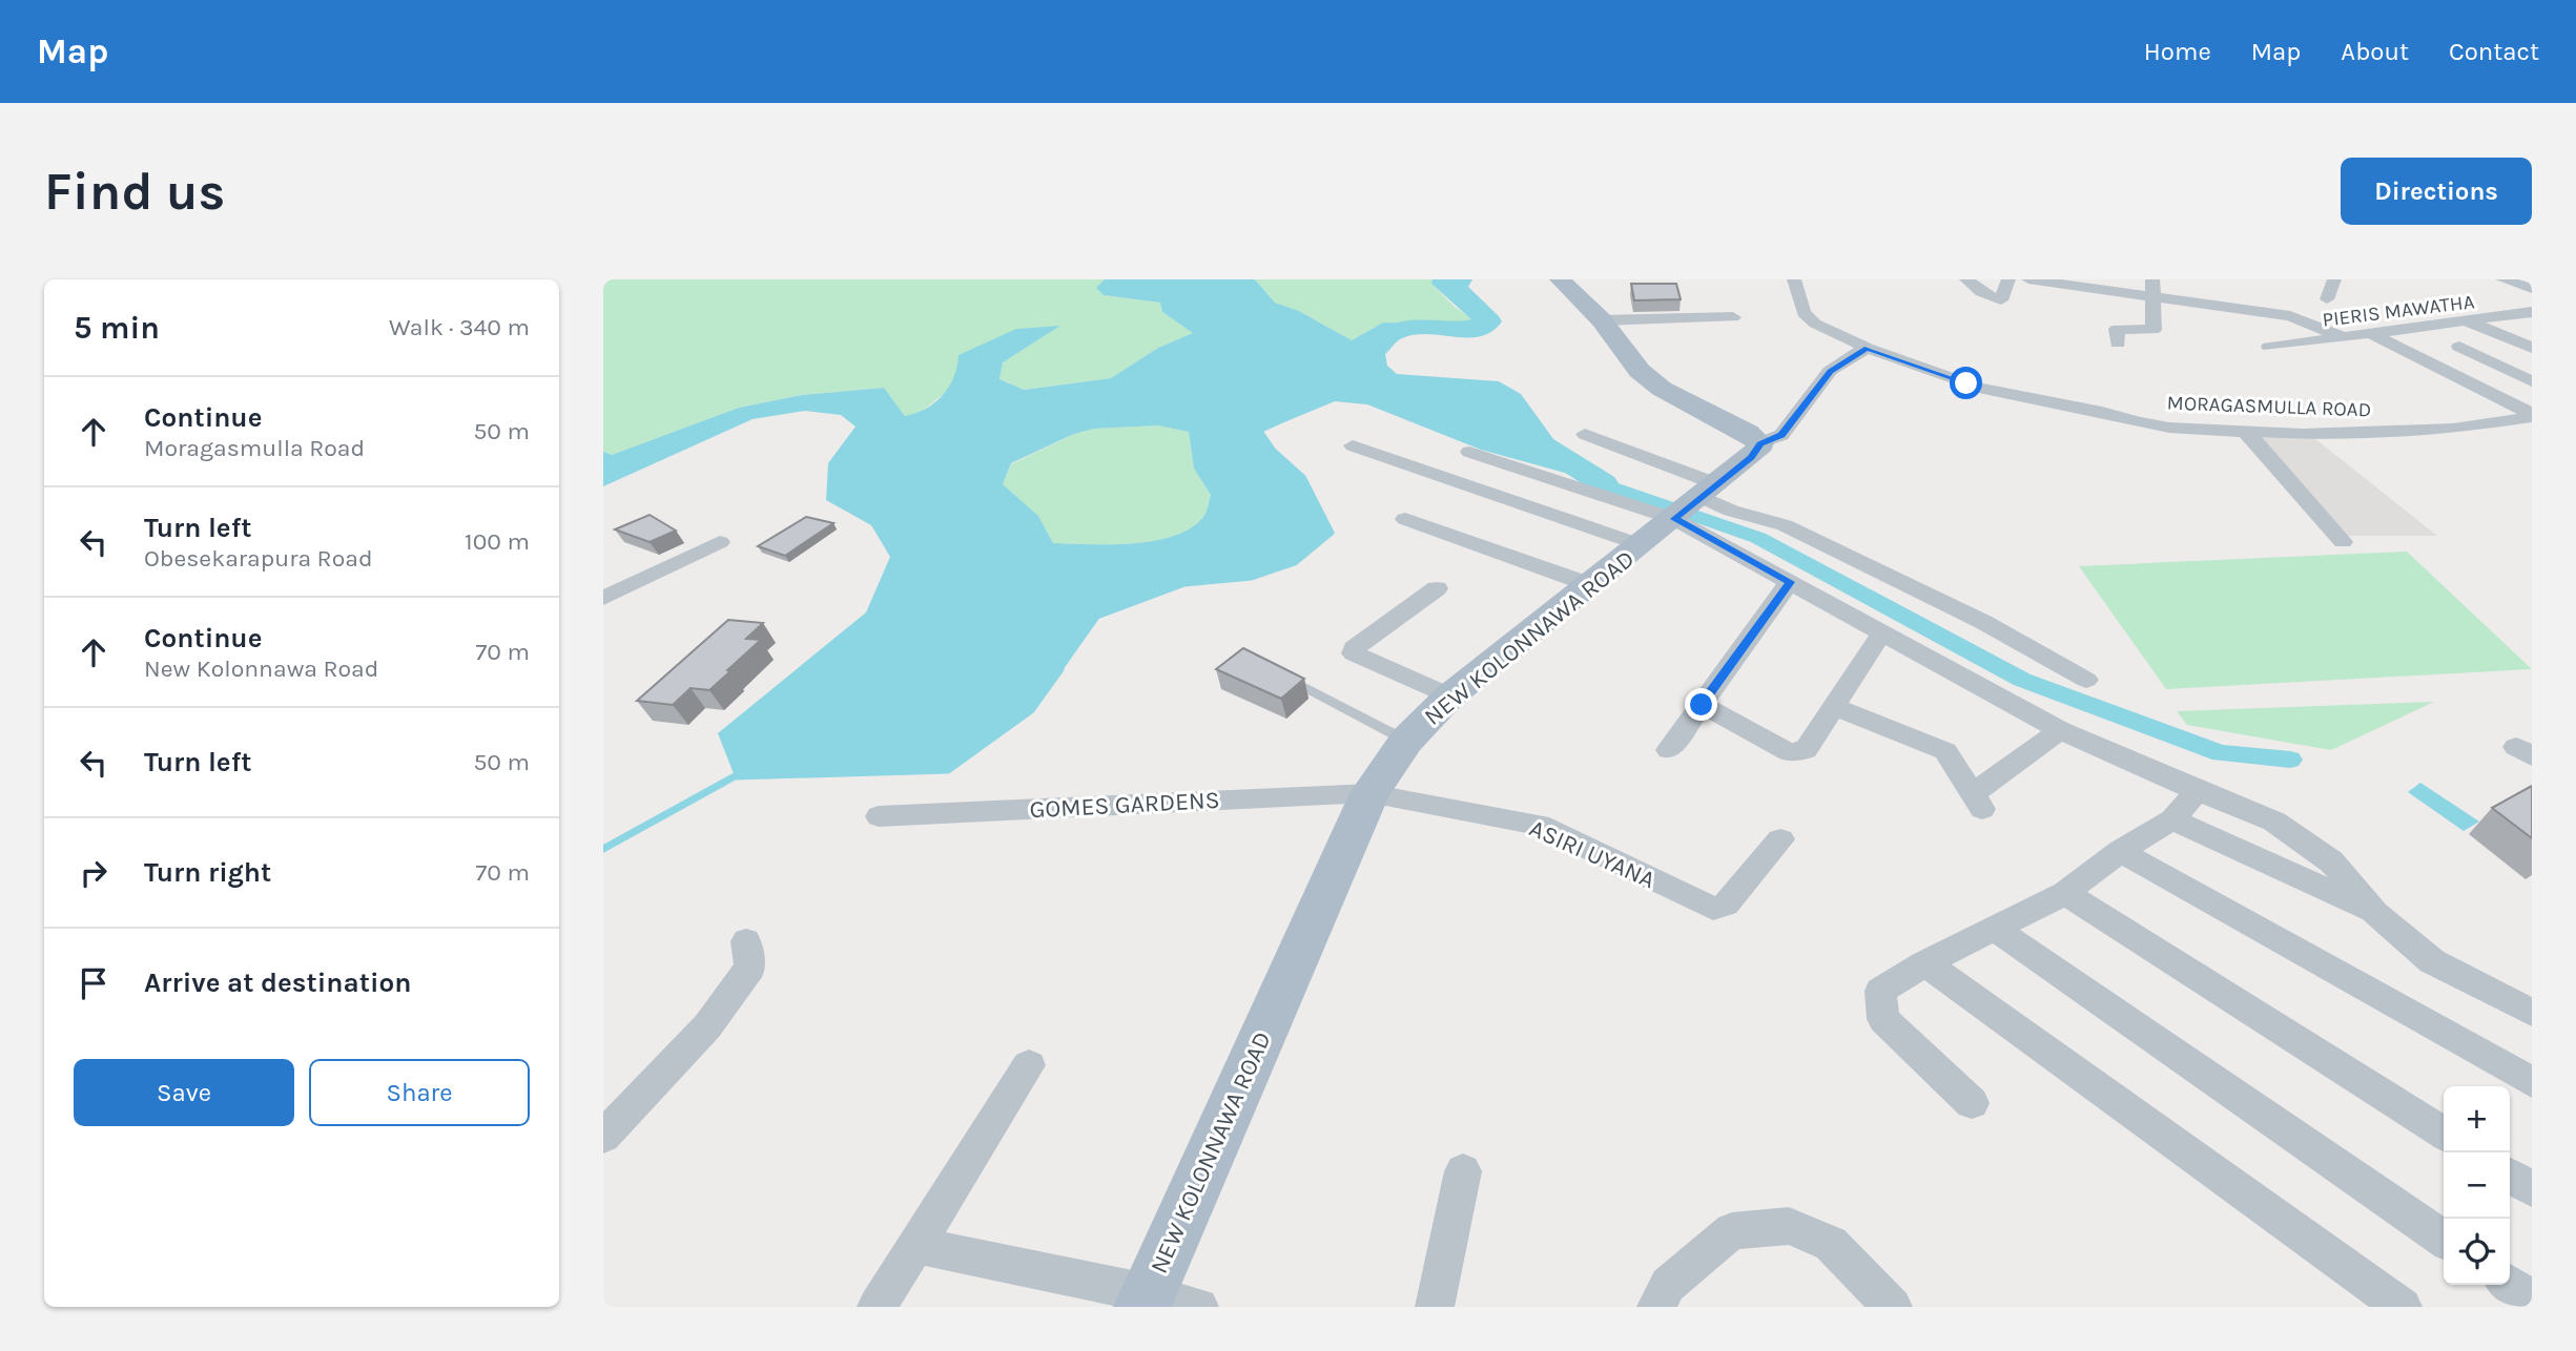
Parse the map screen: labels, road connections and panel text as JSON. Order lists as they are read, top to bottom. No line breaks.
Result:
{"streets":{"main road":["NEW KOLONNAWA ROAD"],"street":["PIERIS MAWATHA","MORAGASMULLA ROAD","GOMES GARDENS","ASIRI UYANA"]},"crossings":[["NEW KOLONNAWA ROAD","GOMES GARDENS"],["NEW KOLONNAWA ROAD","ASIRI UYANA"],["GOMES GARDENS","ASIRI UYANA"]],"page":{"header":"Map","nav":["Home","Map","About","Contact"],"buttons":["Directions",["Save","Share"]],"title":"Find us","heading":["5 min","Walk · 340 m"],"list":[["Continue","Moragasmulla Road","50 m"],["Turn left","Obesekarapura Road","100 m"],["Continue","New Kolonnawa Road","70 m"],["Turn left","50 m"],["Turn right","70 m"],"Arrive at destination"],"map_buttons":["+","−"]}}
